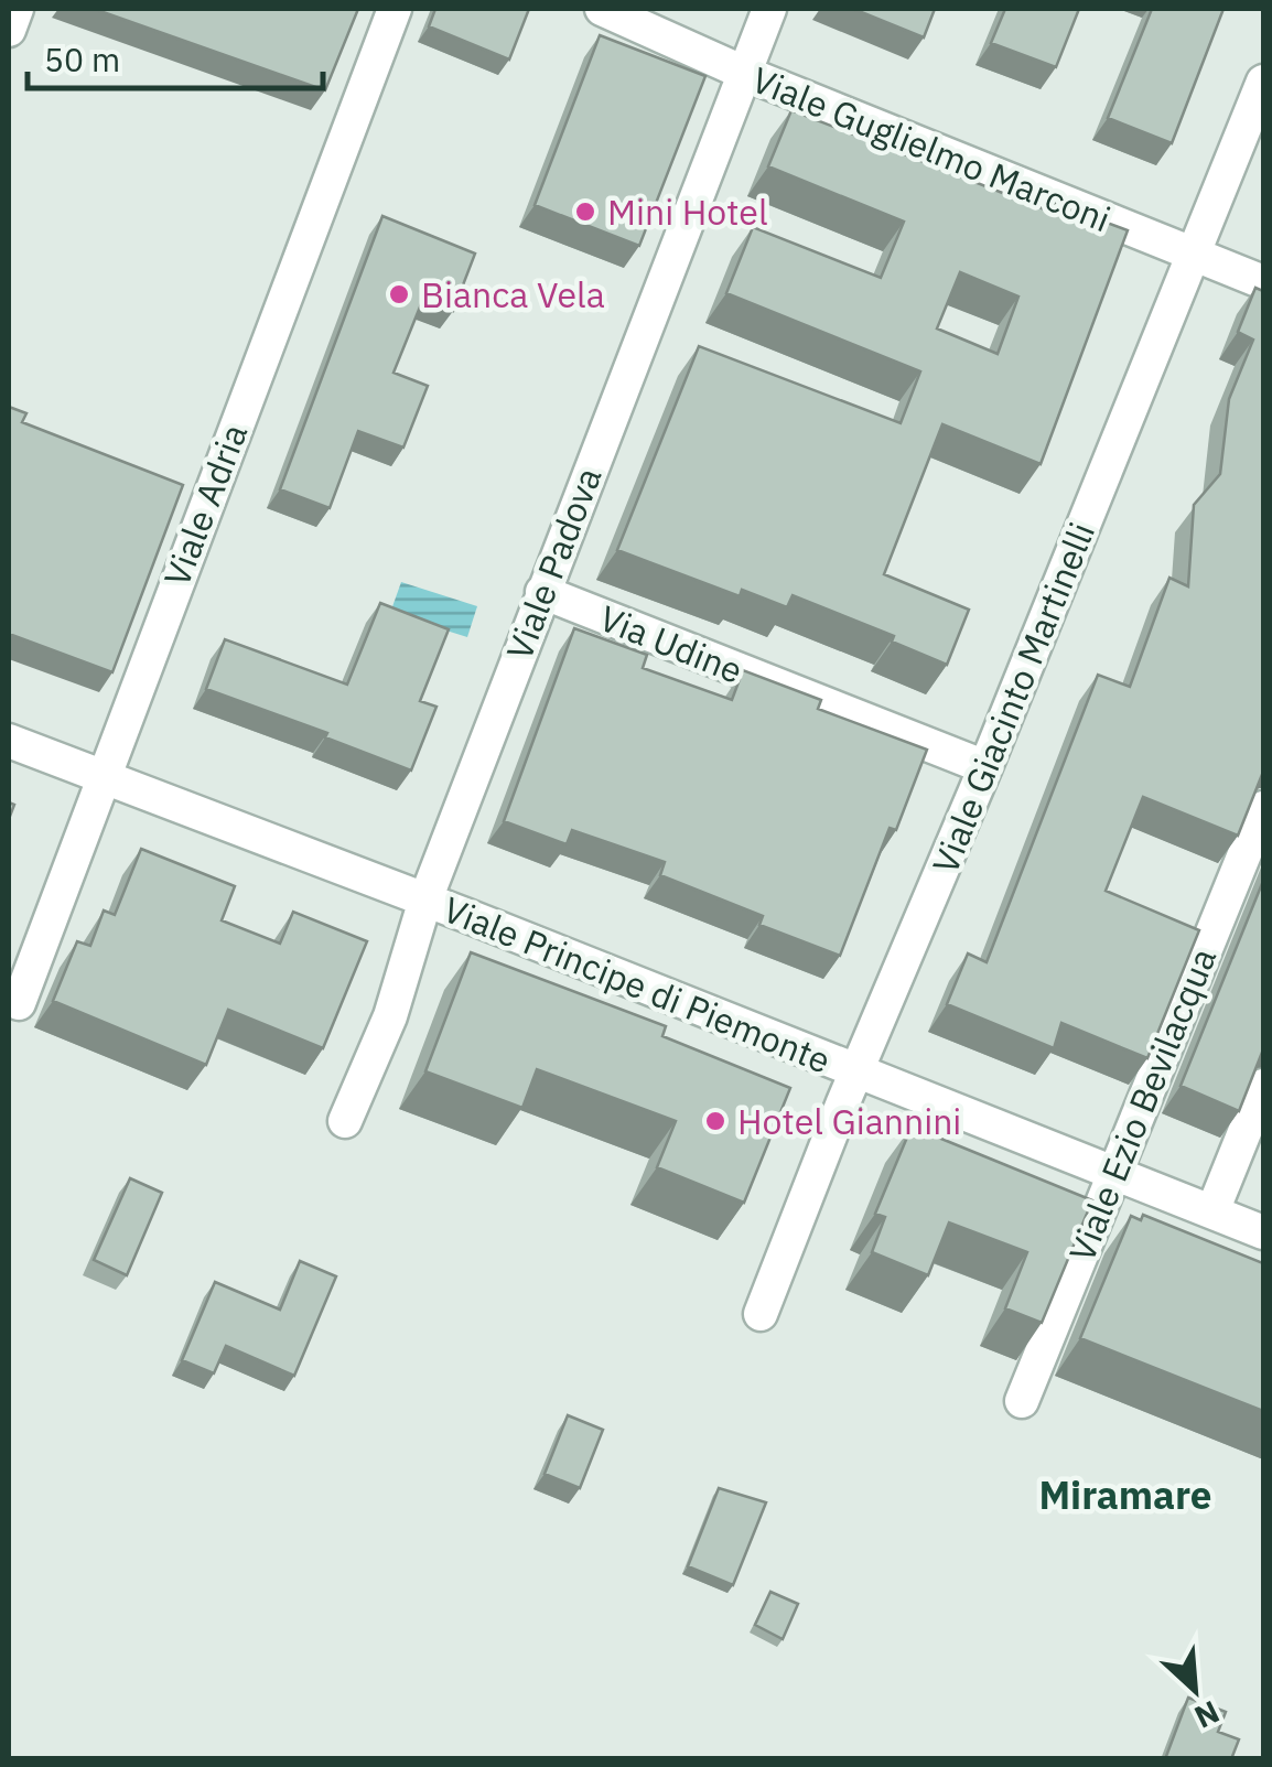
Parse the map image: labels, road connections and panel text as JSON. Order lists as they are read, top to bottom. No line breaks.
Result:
{"streets":{"street":["Viale Guglielmo Marconi","Viale Adria","Viale Padova","Via Udine","Viale Giacinto Martinelli","Viale Principe di Piemonte","Viale Ezio Bevilacqua"]},"crossings":[["Viale Guglielmo Marconi","Viale Padova"],["Viale Guglielmo Marconi","Viale Giacinto Martinelli"],["Viale Adria","Viale Principe di Piemonte"],["Viale Padova","Via Udine"],["Viale Padova","Viale Principe di Piemonte"],["Via Udine","Viale Giacinto Martinelli"],["Viale Giacinto Martinelli","Viale Principe di Piemonte"],["Viale Principe di Piemonte","Viale Ezio Bevilacqua"]],"districts":["Miramare"],"places":["Mini Hotel","Bianca Vela","Hotel Giannini"],"scale_bar":"50 m","north":"bottom right"}
